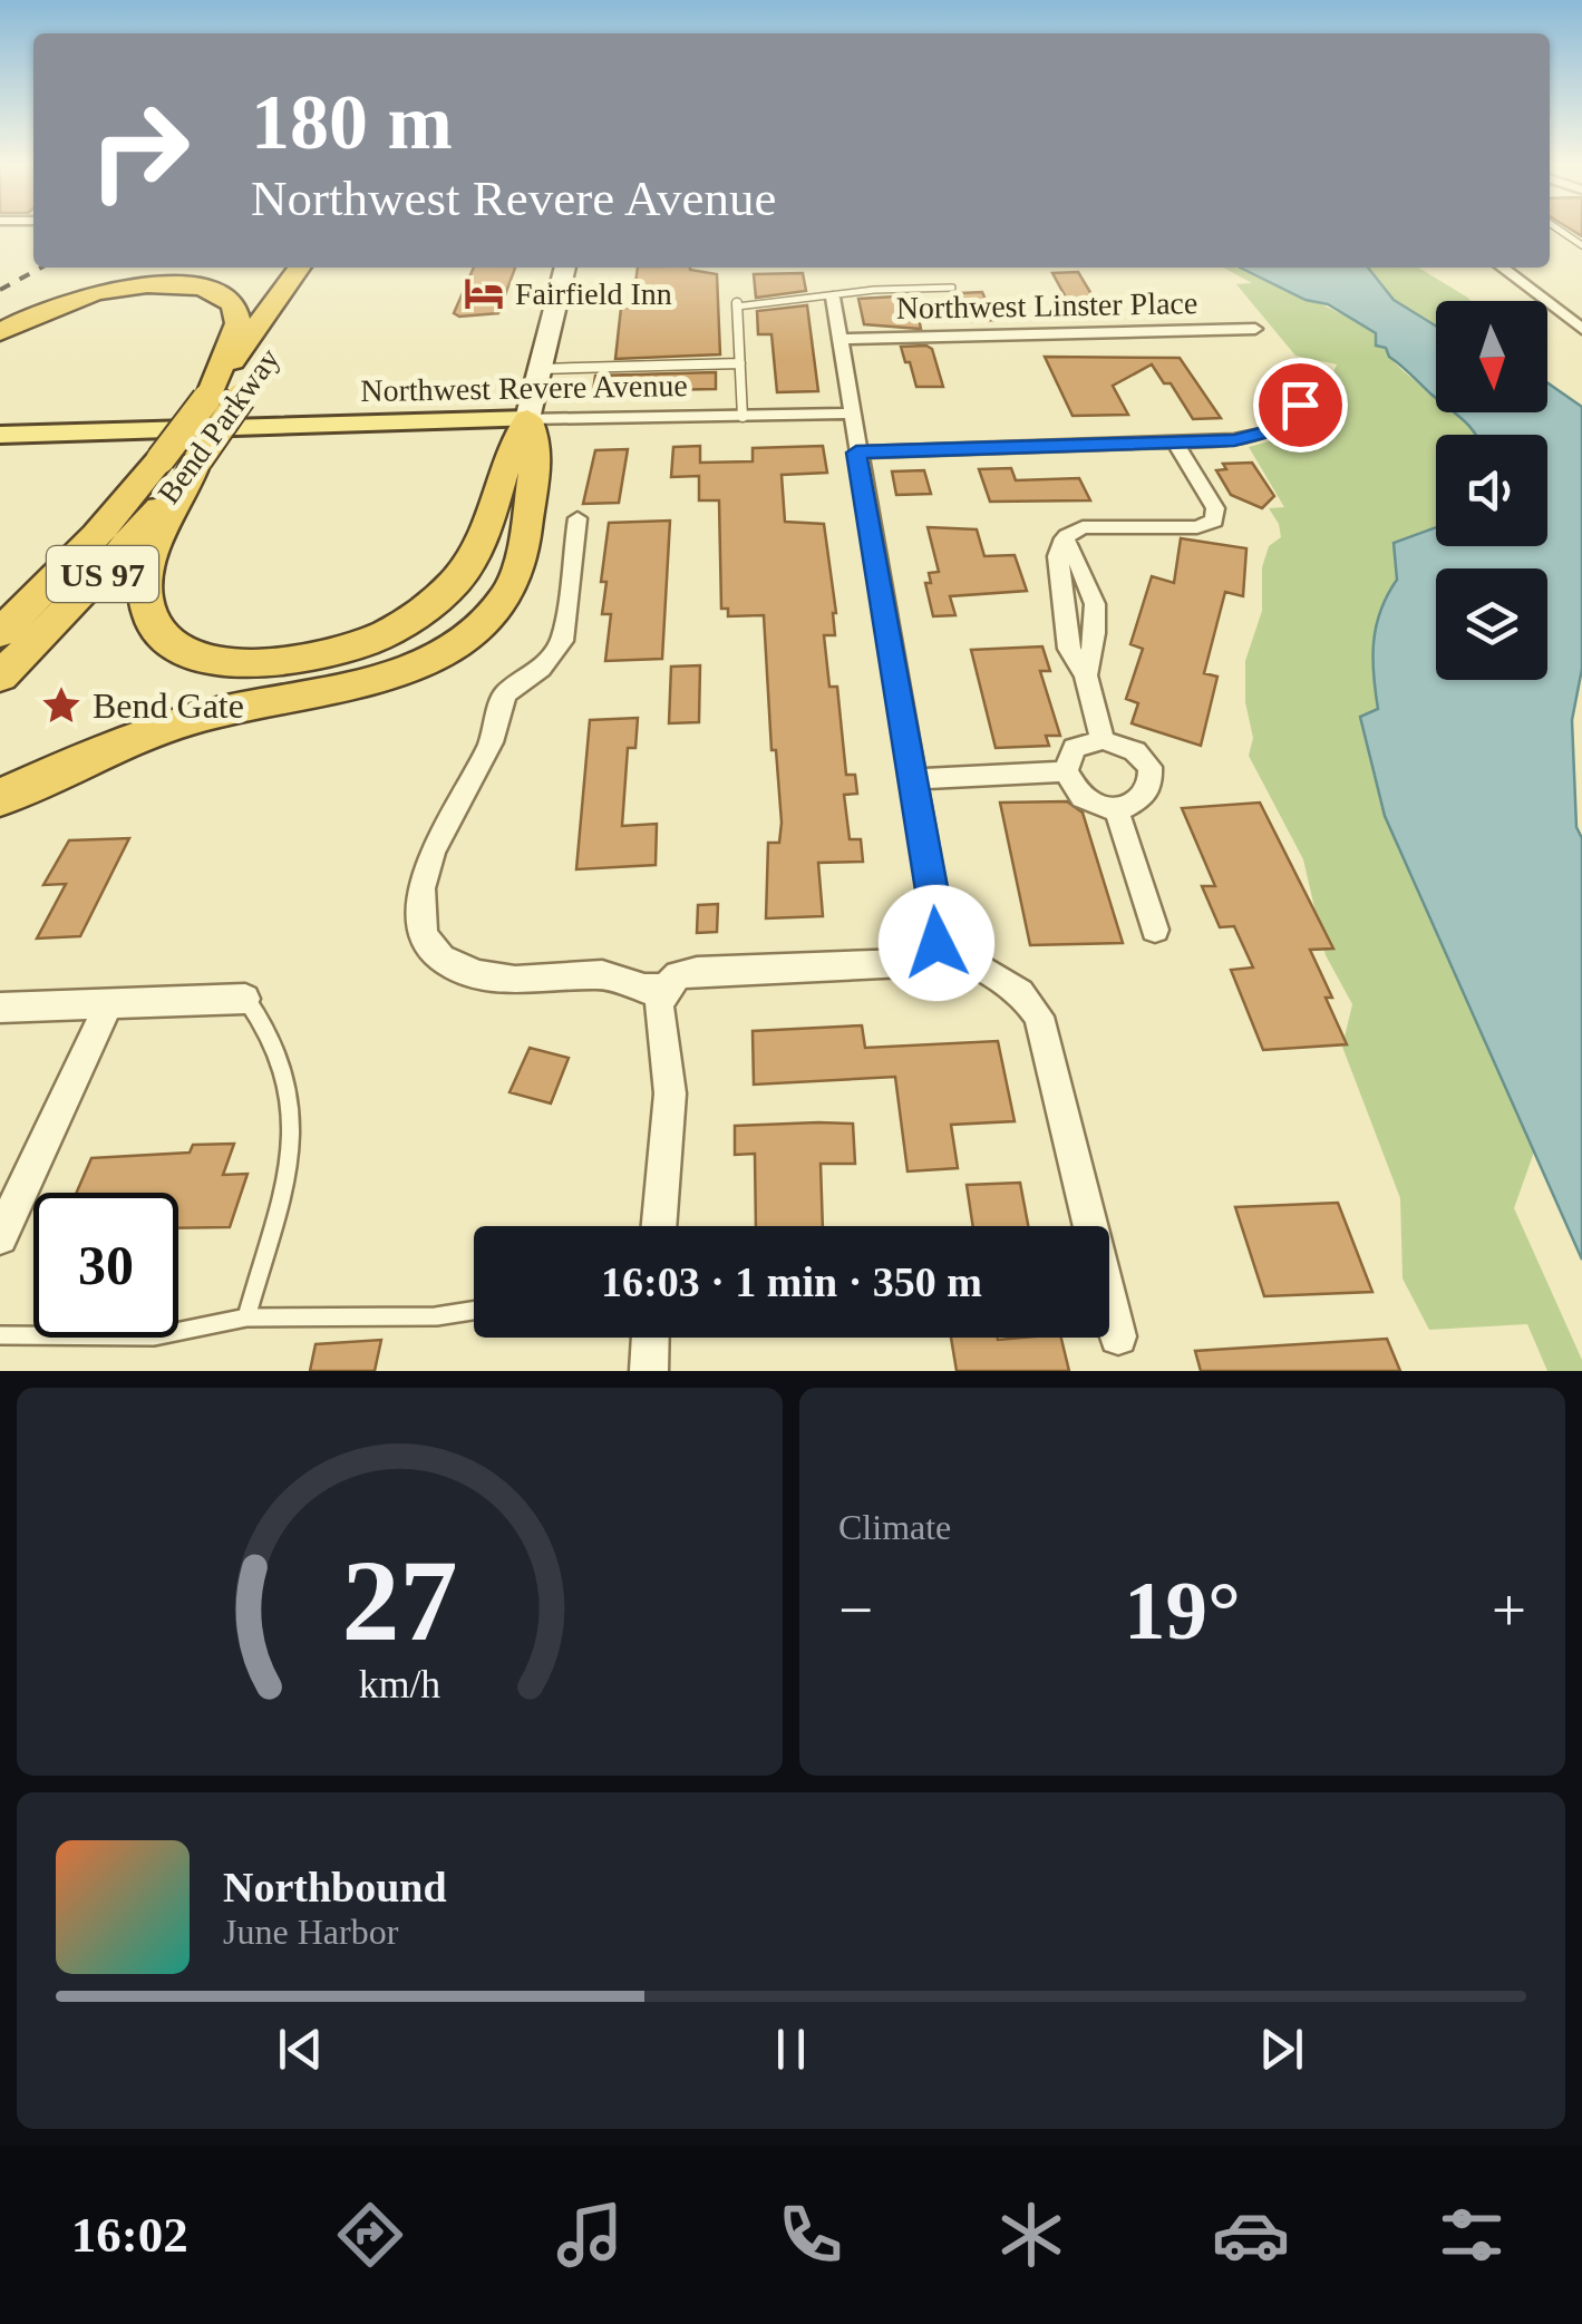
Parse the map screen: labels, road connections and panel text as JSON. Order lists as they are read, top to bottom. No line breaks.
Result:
{"streets":{"highway":["Bend Parkway","US 97"],"main road":["Northwest Revere Avenue"],"street":["Northwest Linster Place"]},"crossings":[["Northwest Revere Avenue","Bend Parkway"]],"places":{"hotel":["Fairfield Inn"],"place":["Bend Gate"]},"north":"bottom","page":{"turn":["180 m","Northwest Revere Avenue"],"limit":"30","trip":"16:03 · 1 min · 350 m","tile":"Climate","heat":["−","19°","+"],"song":["Northbound","June Harbor"],"tabs":"16:02","gauge":["27","km/h"]}}
